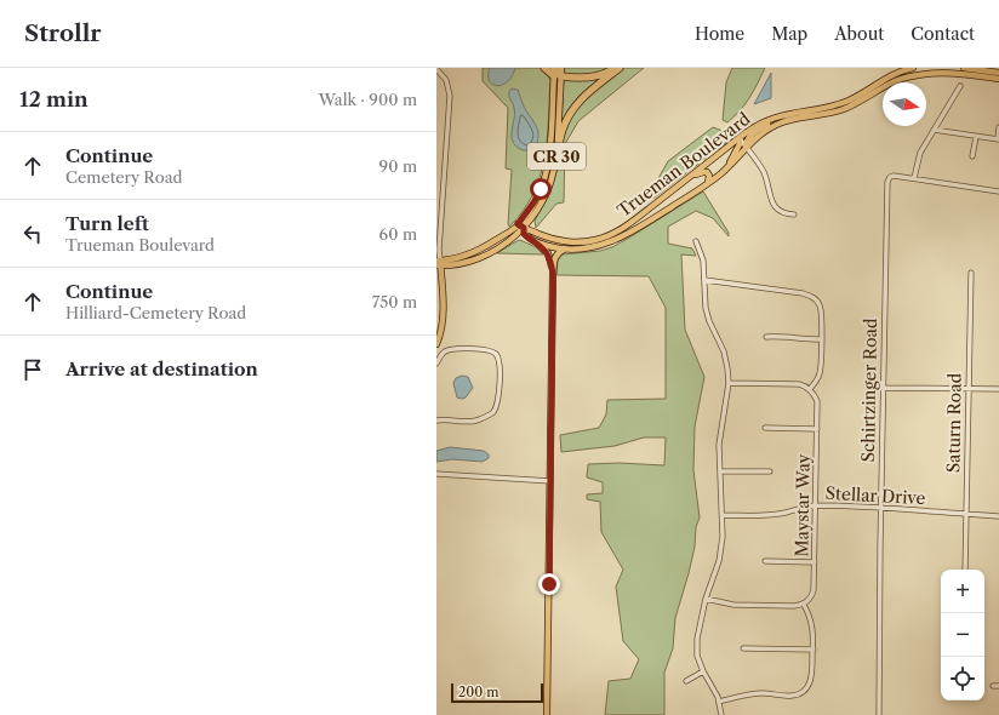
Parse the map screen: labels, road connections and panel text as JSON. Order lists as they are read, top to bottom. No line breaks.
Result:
{"streets":{"main road":["CR 30","Trueman Boulevard"],"street":["Schirtzinger Road","Saturn Road","Stellar Drive","Maystar Way"]},"crossings":[["CR 30","Trueman Boulevard"],["Schirtzinger Road","Stellar Drive"],["Saturn Road","Stellar Drive"],["Stellar Drive","Maystar Way"]],"scale_bar":"200 m","north":"right","page":{"header":"Strollr","nav":["Home","Map","About","Contact"],"heading":["12 min","Walk · 900 m"],"list":[["Continue","Cemetery Road","90 m"],["Turn left","Trueman Boulevard","60 m"],["Continue","Hilliard-Cemetery Road","750 m"],"Arrive at destination"],"map_buttons":["+","−"],"scale":"200 m"}}
